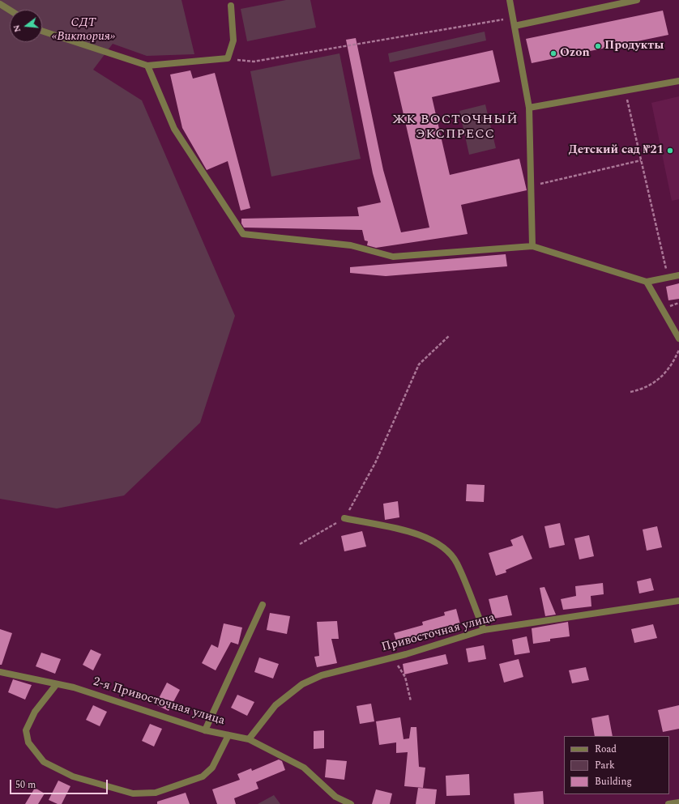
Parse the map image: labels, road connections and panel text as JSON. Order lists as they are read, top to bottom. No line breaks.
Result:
{"streets":{"street":["Привосточная улица","2-я Привосточная улица"]},"crossings":[["Привосточная улица","2-я Привосточная улица"]],"districts":["ЖК ВОСТОЧНЫЙ ЭКСПРЕСС"],"parks":["СДТ «Виктория»"],"places":["Продукты","Ozon","Детский сад №21"],"legend":["Road","Park","Building"],"scale_bar":"50 m","north":"left"}
